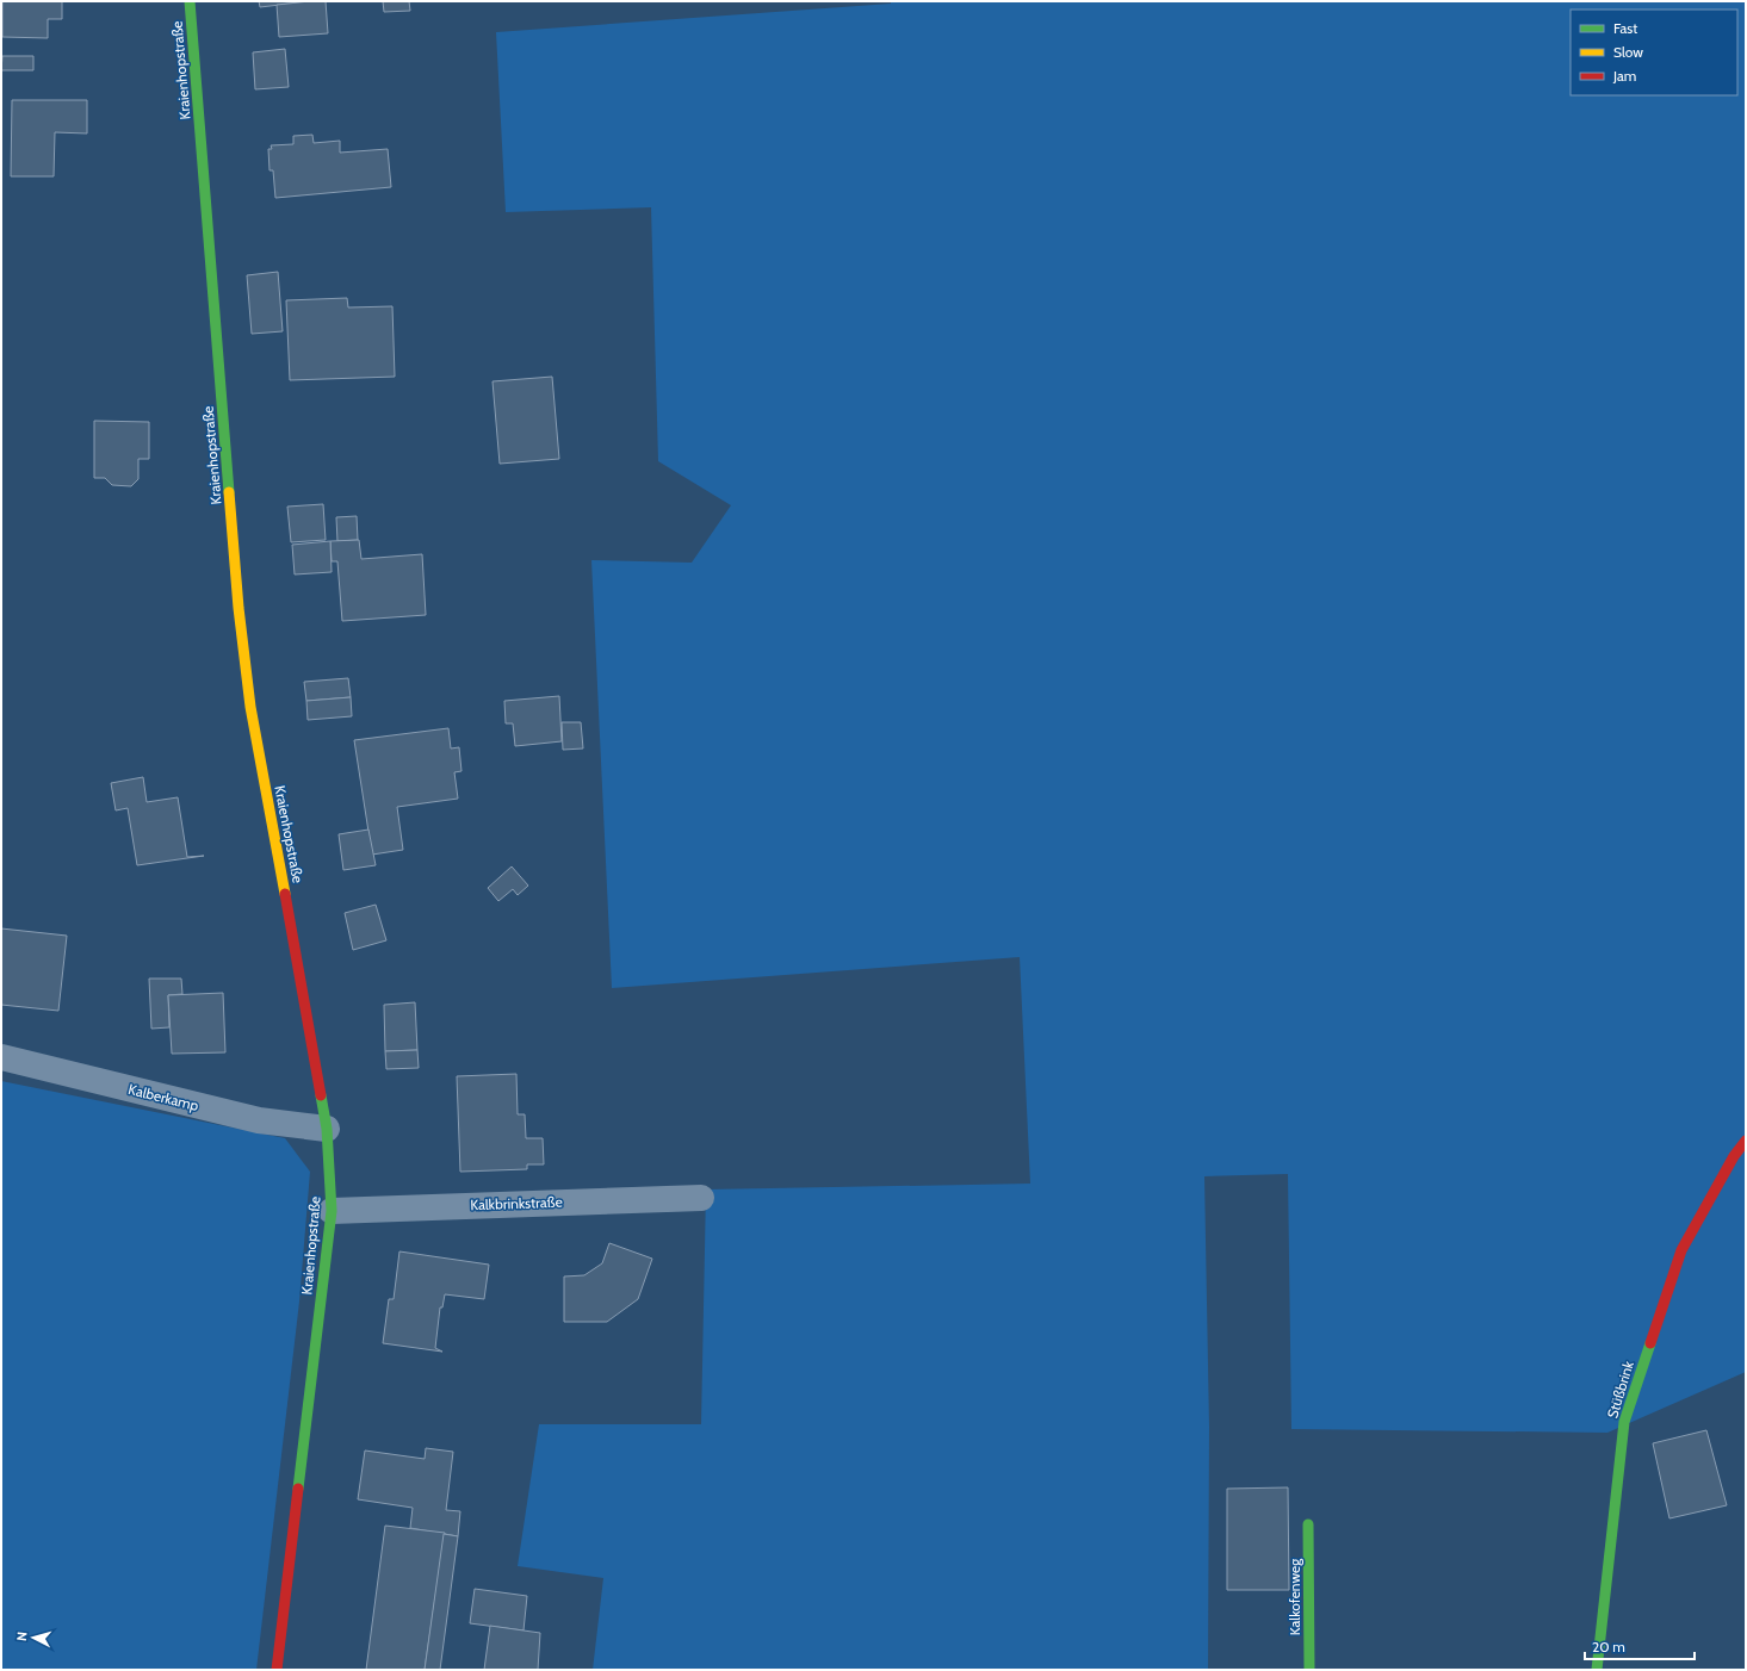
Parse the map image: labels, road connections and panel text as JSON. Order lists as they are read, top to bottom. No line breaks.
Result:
{"streets":{"street":["Kraienhopstraße","Kalberkamp","Kalkbrinkstraße","Stüßbrink","Kalkofenweg"]},"crossings":[["Kraienhopstraße","Kalberkamp"],["Kraienhopstraße","Kalkbrinkstraße"]],"legend":["Fast","Slow","Jam"],"scale_bar":"20 m","north":"left"}
